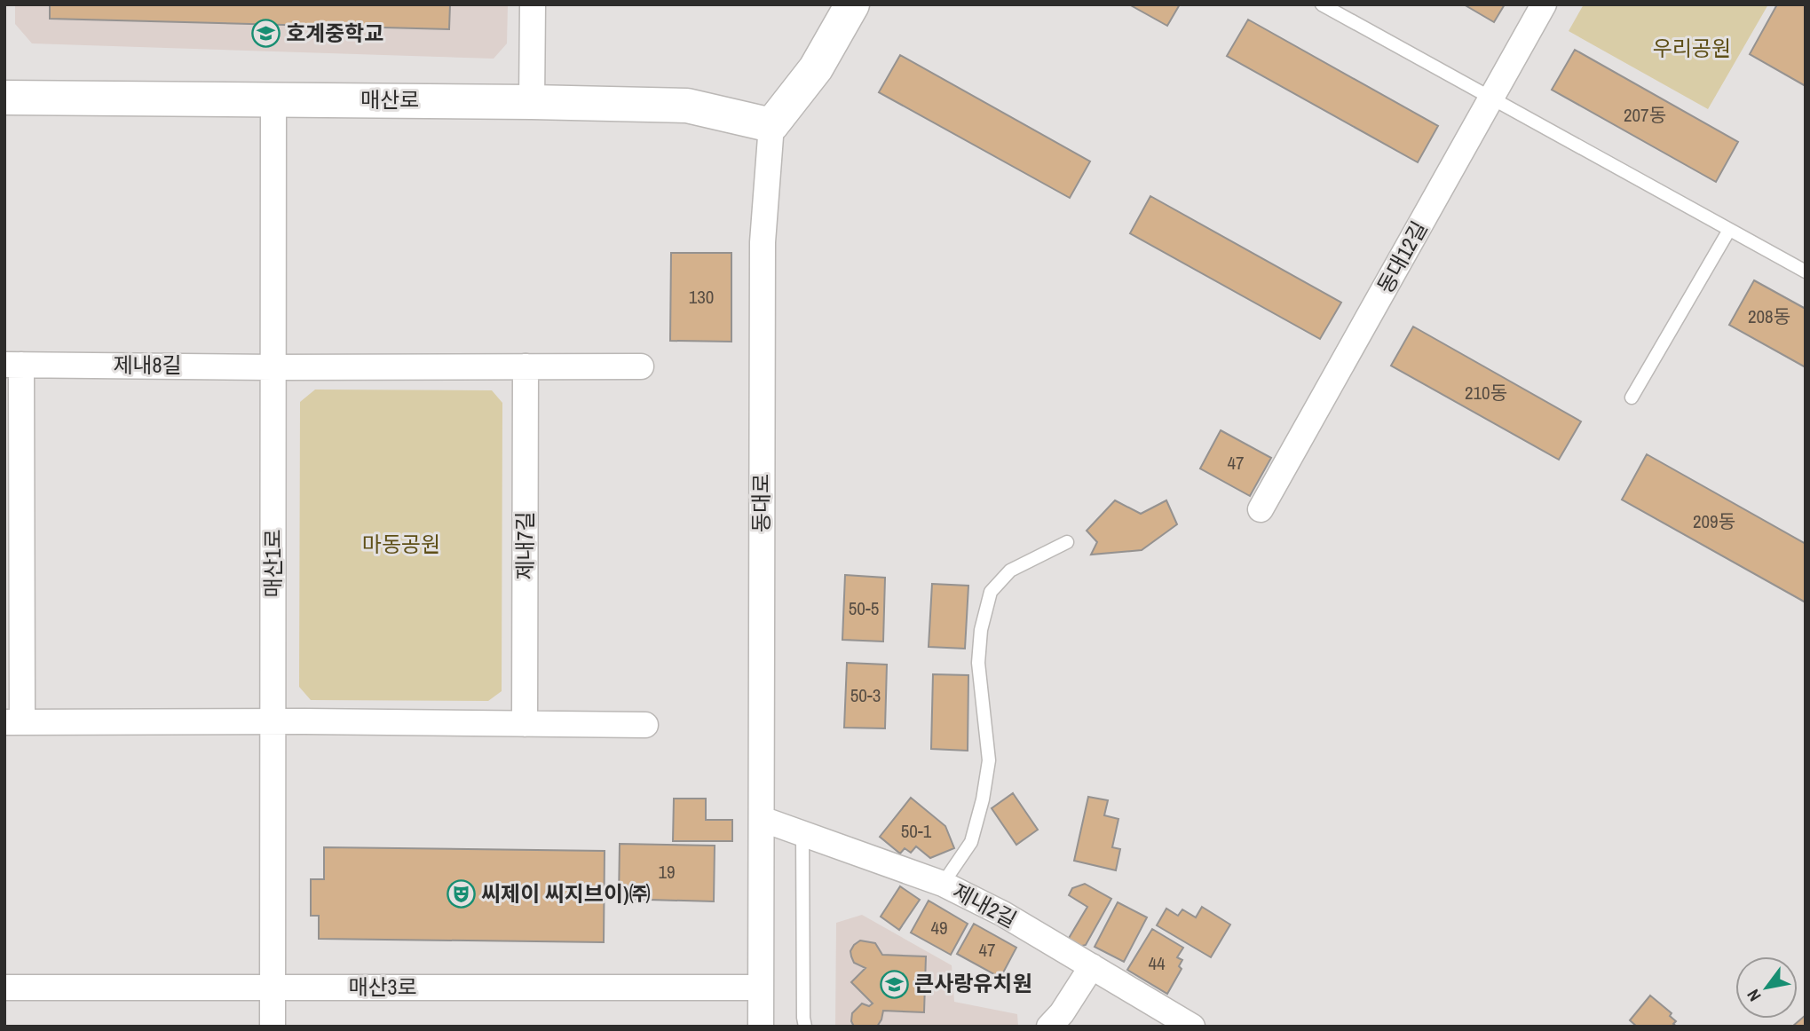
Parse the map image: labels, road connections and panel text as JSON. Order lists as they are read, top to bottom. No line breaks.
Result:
{"streets":{"street":["매산로","동대12길","제내8길","동대로","제내7길","매산1로","제내2길","매산3로"]},"crossings":[["매산로","동대로"],["매산로","매산1로"],["제내8길","매산1로"],["동대로","제내2길"],["동대로","매산3로"],["매산1로","매산3로"]],"parks":["우리공원","마동공원"],"places":{"school or university":["호계중학교","큰사랑유치원"],"theatre":["씨제이 씨지브이)㈜"]},"house_numbers":["207동","130","208동","210동","47","209동","50-5","50-3","50-1","19","49","47","44"],"north":"bottom left"}
